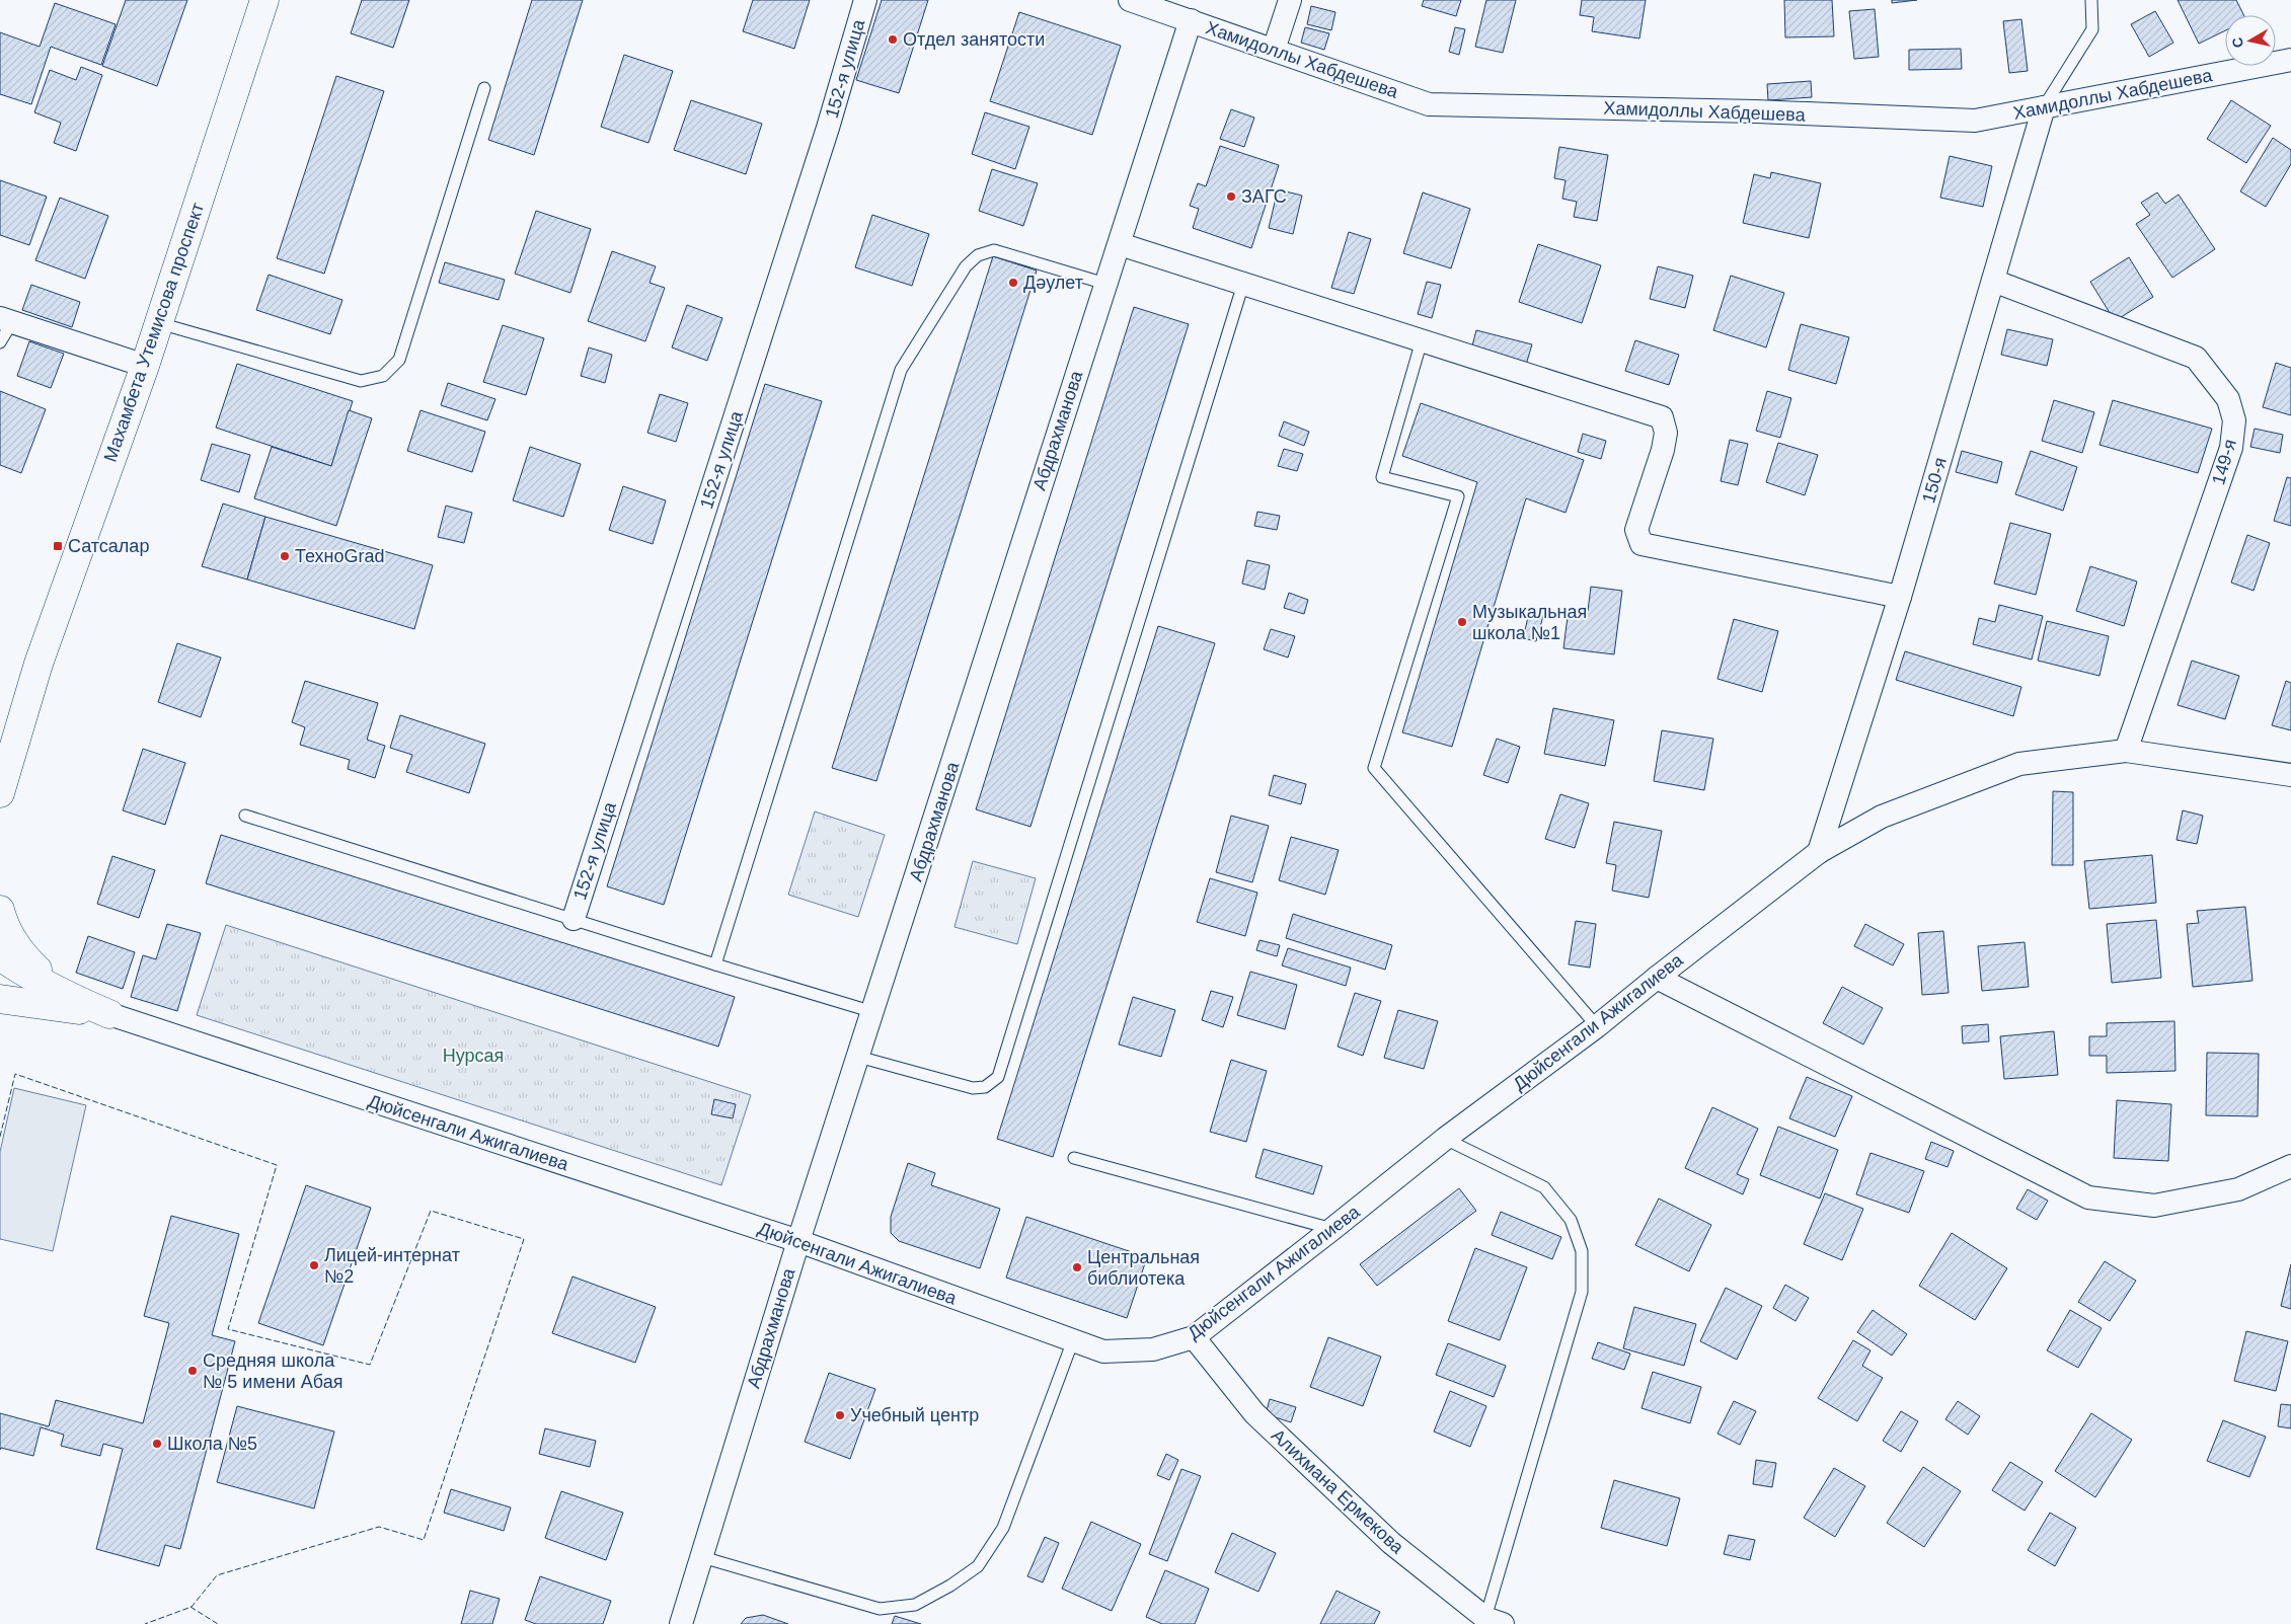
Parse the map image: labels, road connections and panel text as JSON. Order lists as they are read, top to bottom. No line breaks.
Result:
{"streets":{"street":["Хамидоллы Хабдешева","152-я улица","Махамбета Утемисова проспект","Абдрахманова","149-я","150-я","Дюйсенгали Ажигалиева","Алихмана Ермекова"]},"crossings":[["Хамидоллы Хабдешева","Абдрахманова"],["Хамидоллы Хабдешева","150-я"],["Абдрахманова","Дюйсенгали Ажигалиева"],["149-я","150-я"],["149-я","Дюйсенгали Ажигалиева"],["150-я","Дюйсенгали Ажигалиева"],["Дюйсенгали Ажигалиева","Алихмана Ермекова"]],"parks":["Нурсая"],"places":{"other":["Отдел занятости","ЗАГС","Дәулет","ТехноGrad","Музыкальная школа №1","Лицей-интернат №2","Центральная библиотека","Средняя школа № 5 имени Абая","Учебный центр","Школа №5"],"transit":["Сатсалар"]},"north":"left"}
